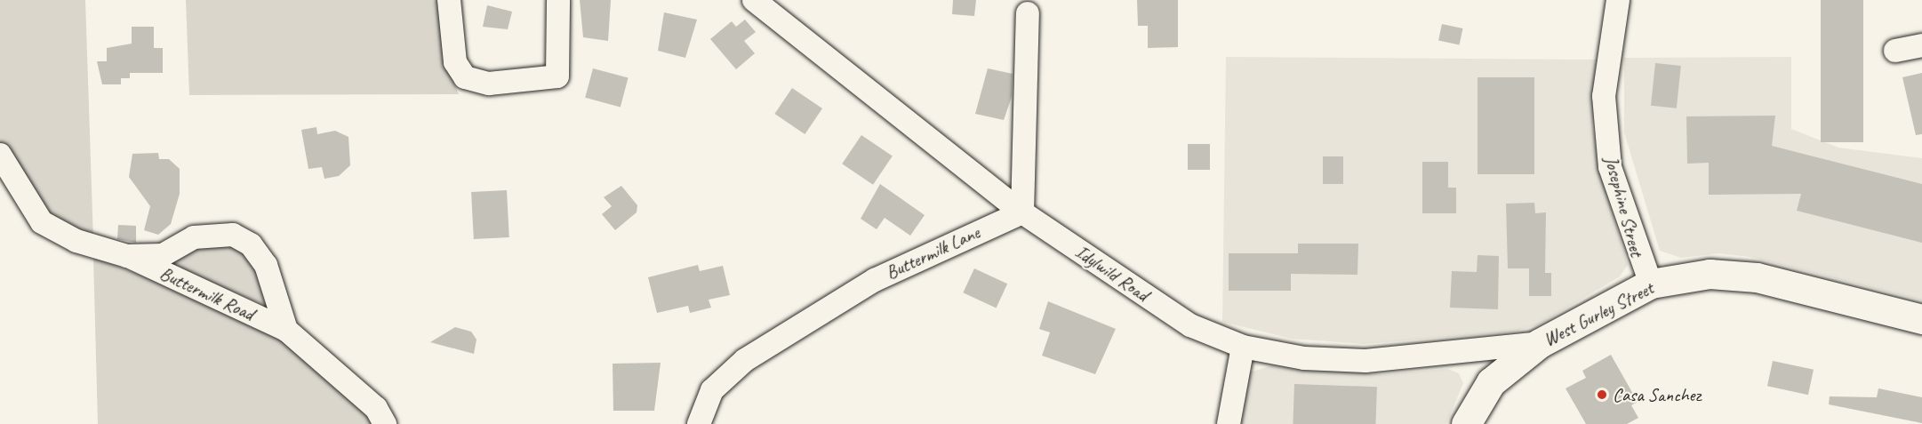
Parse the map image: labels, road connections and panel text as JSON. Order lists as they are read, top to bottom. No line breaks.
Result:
{"streets":{"main road":["West Gurley Street"],"street":["Josephine Street","Buttermilk Lane","Idylwild Road","Buttermilk Road"]},"crossings":[["Josephine Street","West Gurley Street"],["Buttermilk Lane","Idylwild Road"],["Idylwild Road","West Gurley Street"]],"places":["Casa Sanchez"]}
